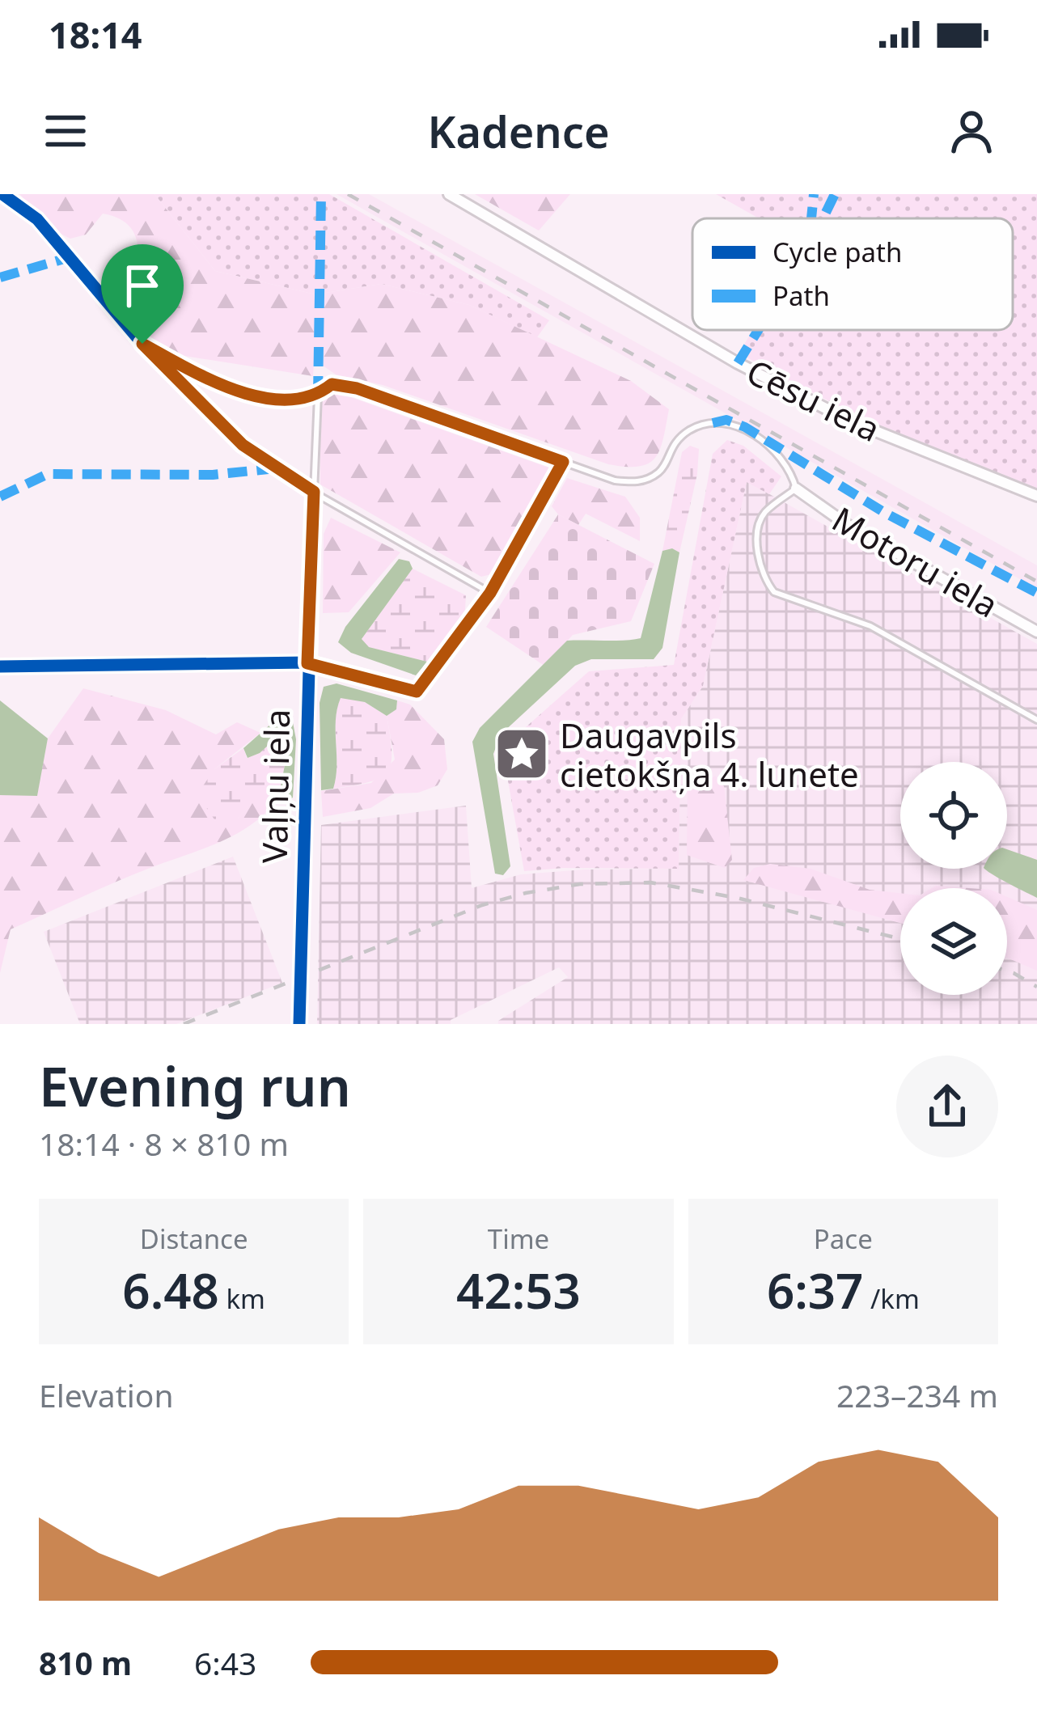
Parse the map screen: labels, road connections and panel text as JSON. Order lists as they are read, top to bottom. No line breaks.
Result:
{"streets":{"street":["Cēsu iela","Motoru iela","Vaļņu iela"]},"places":{"place":["Daugavpils cietokšņa 4. lunete"]},"legend":["Cycle path","Path"],"page":{"status":"18:14","header":"Kadence","heading":["Evening run","18:14 · 8 × 810 m"],"stats":[["Distance","6.48 km"],["Time","42:53"],["Pace","6:37 /km"]],"chart":["Elevation","223–234 m"],"list":[{"name":"810 m","note":"6:43"}]}}
